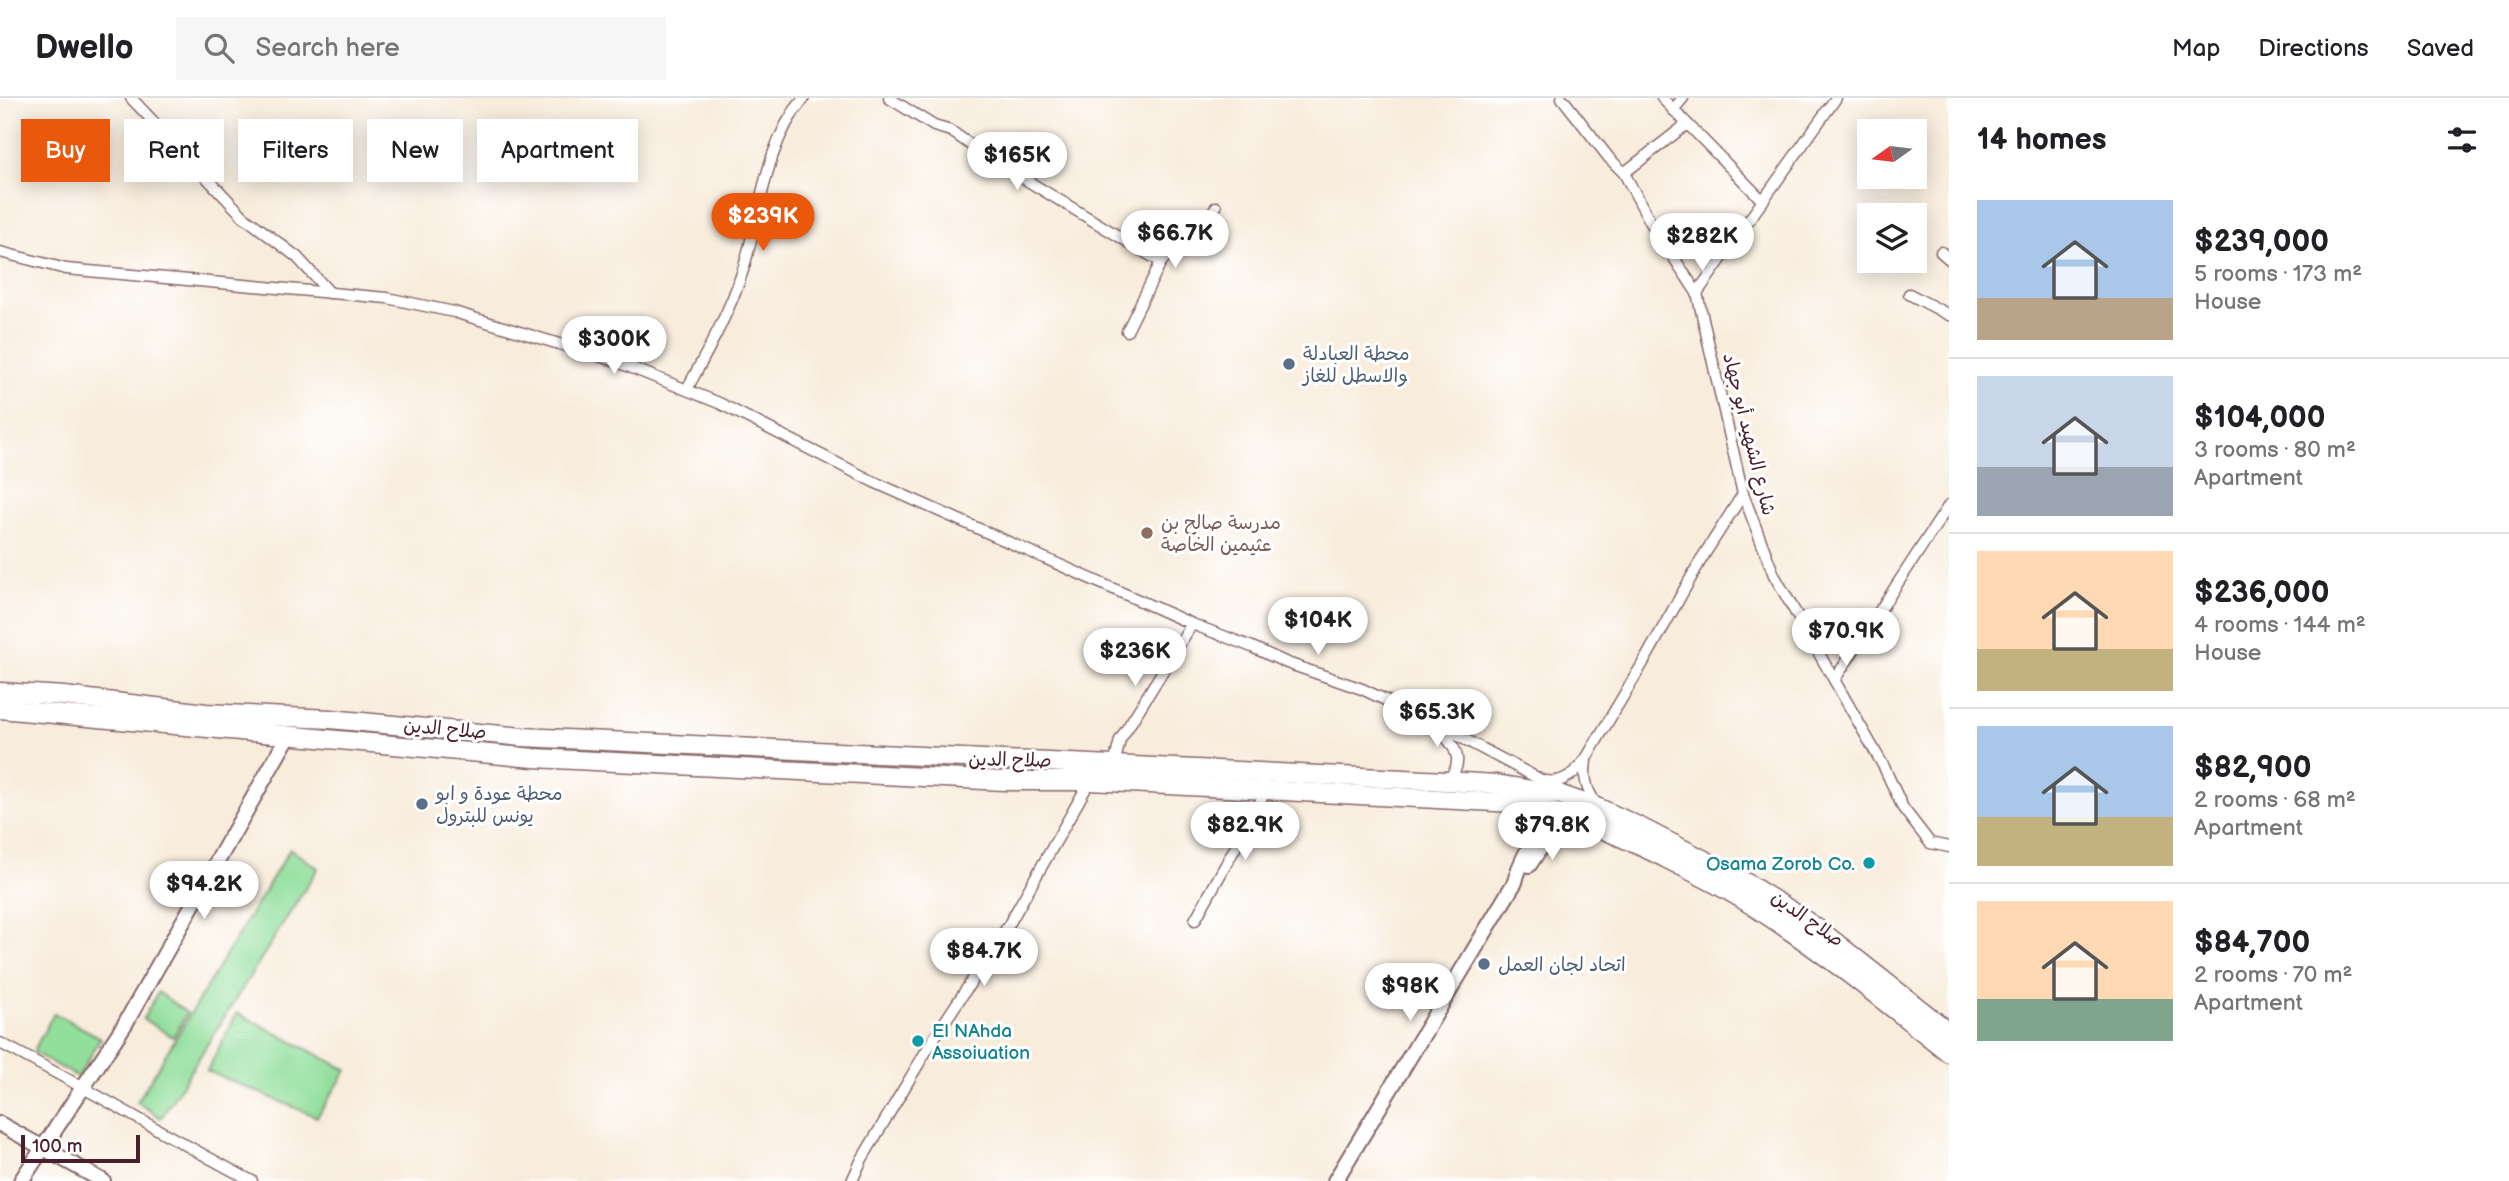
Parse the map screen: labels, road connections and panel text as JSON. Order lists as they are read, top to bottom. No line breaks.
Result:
{"streets":{"highway":["صلاح الدين"],"street":["شارع الشهيد أبو جهاد"]},"places":["محطة العبادلة والاسطل للغاز","مدرسة صالح بن عثيمين الخاصة","محطة عودة و ابو يونس للبترول","Osama Zorob Co.","اتحاد لجان العمل","El NAhda Assoiuation"],"scale_bar":"100 m","north":"left","page":{"header":"Dwello","search":"Search here","nav":["Map","Directions","Saved"],"heading":"14 homes","chip":["Buy","Rent","Filters","New","Apartment"],"price":["$165K","$239K","$66.7K","$282K","$300K","$104K","$70.9K","$236K","$65.3K","$82.9K","$79.8K","$94.2K","$84.7K","$98K"],"list":[{"name":"$239,000","note":"5 rooms · 173 m² · House"},{"name":"$104,000","note":"3 rooms · 80 m² · Apartment"},{"name":"$236,000","note":"4 rooms · 144 m² · House"},{"name":"$82,900","note":"2 rooms · 68 m² · Apartment"},{"name":"$84,700","note":"2 rooms · 70 m² · Apartment"}],"scale":"100 m"}}
